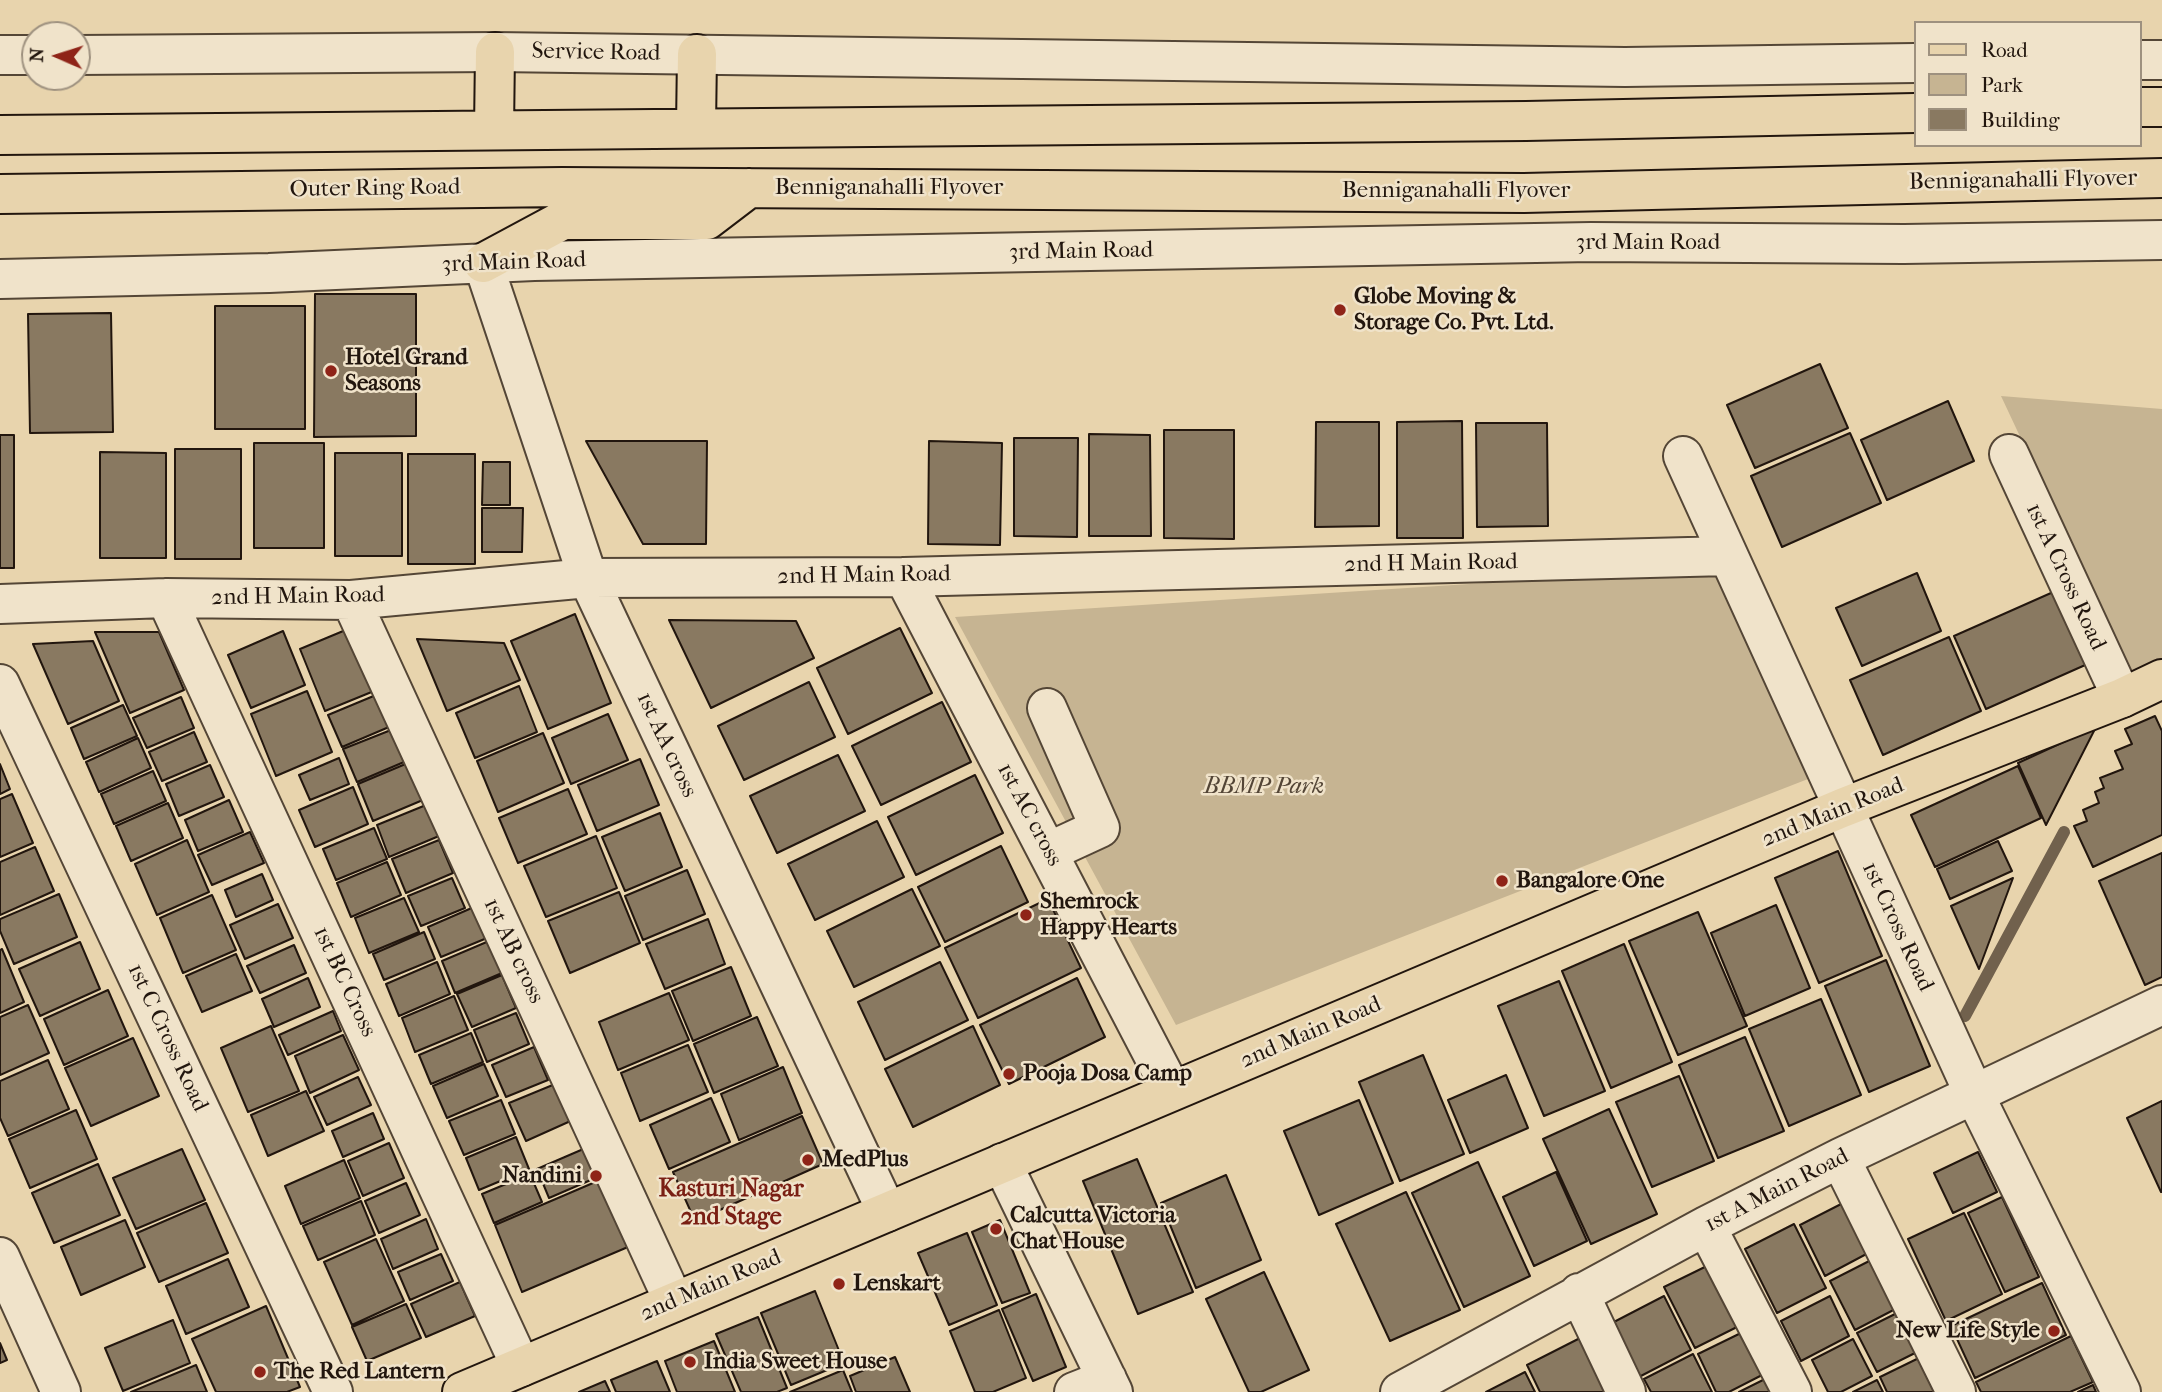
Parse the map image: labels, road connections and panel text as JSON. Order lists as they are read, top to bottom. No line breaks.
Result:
{"streets":{"main road":["Benniganahalli Flyover","Outer Ring Road","2nd Main Road"],"street":["Service Road","3rd Main Road","2nd H Main Road","1st A Cross Road","1st AA cross","1st AC cross","1st Cross Road","1st AB cross","1st BC Cross","1st C Cross Road","1st A Main Road"]},"crossings":[["Benniganahalli Flyover","Outer Ring Road"],["3rd Main Road","1st AA cross"],["2nd H Main Road","1st AA cross"],["2nd H Main Road","1st AC cross"],["2nd H Main Road","1st Cross Road"],["2nd H Main Road","1st AB cross"],["2nd H Main Road","1st BC Cross"],["1st A Cross Road","2nd Main Road"],["1st AA cross","2nd Main Road"],["2nd Main Road","1st AC cross"],["2nd Main Road","1st Cross Road"],["2nd Main Road","1st AB cross"],["2nd Main Road","1st BC Cross"],["1st Cross Road","1st A Main Road"]],"districts":["Kasturi Nagar 2nd Stage"],"parks":["BBMP Park"],"places":["Globe Moving & Storage Co. Pvt. Ltd.","Hotel Grand Seasons","Bangalore One","Shemrock Happy Hearts","Pooja Dosa Camp","MedPlus","Nandini","Calcutta Victoria Chat House","Lenskart","New Life Style","India Sweet House","The Red Lantern"],"legend":["Road","Park","Building"],"north":"left"}
